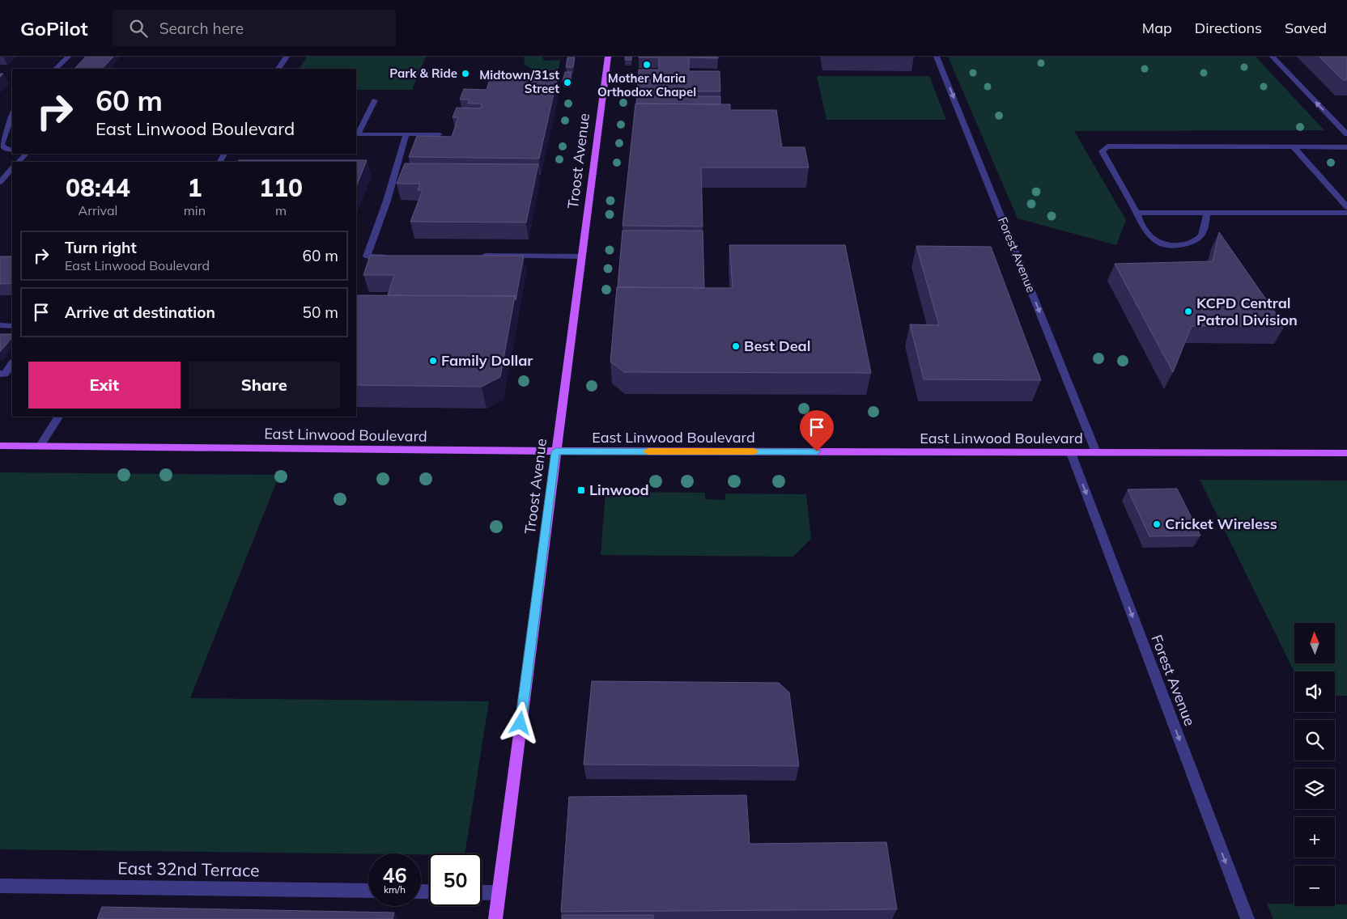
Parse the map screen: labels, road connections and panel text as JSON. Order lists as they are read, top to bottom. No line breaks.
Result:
{"streets":{"main road":["Troost Avenue","East Linwood Boulevard"],"street":["Forest Avenue","East 32nd Terrace"]},"crossings":[["Troost Avenue","East Linwood Boulevard"],["Forest Avenue","East Linwood Boulevard"]],"one_way":["Forest Avenue"],"places":{"other":["Mother Maria Orthodox Chapel","Park & Ride","Midtown/31st Street","KCPD Central Patrol Division","Best Deal","Family Dollar","Cricket Wireless"],"transit":["Linwood"]},"north":"top","page":{"header":"GoPilot","search":"Search here","nav":["Map","Directions","Saved"],"turn":["60 m","East Linwood Boulevard"],"eta":["08:44","Arrival","1","min","110","m"],"list":[{"name":"Turn right","note":"East Linwood Boulevard","value":"60 m"},{"name":"Arrive at destination","value":"50 m"}],"buttons":["Exit","Share"],"map_buttons":["+","−"],"speed":"46 km/h","limit":"50"}}
